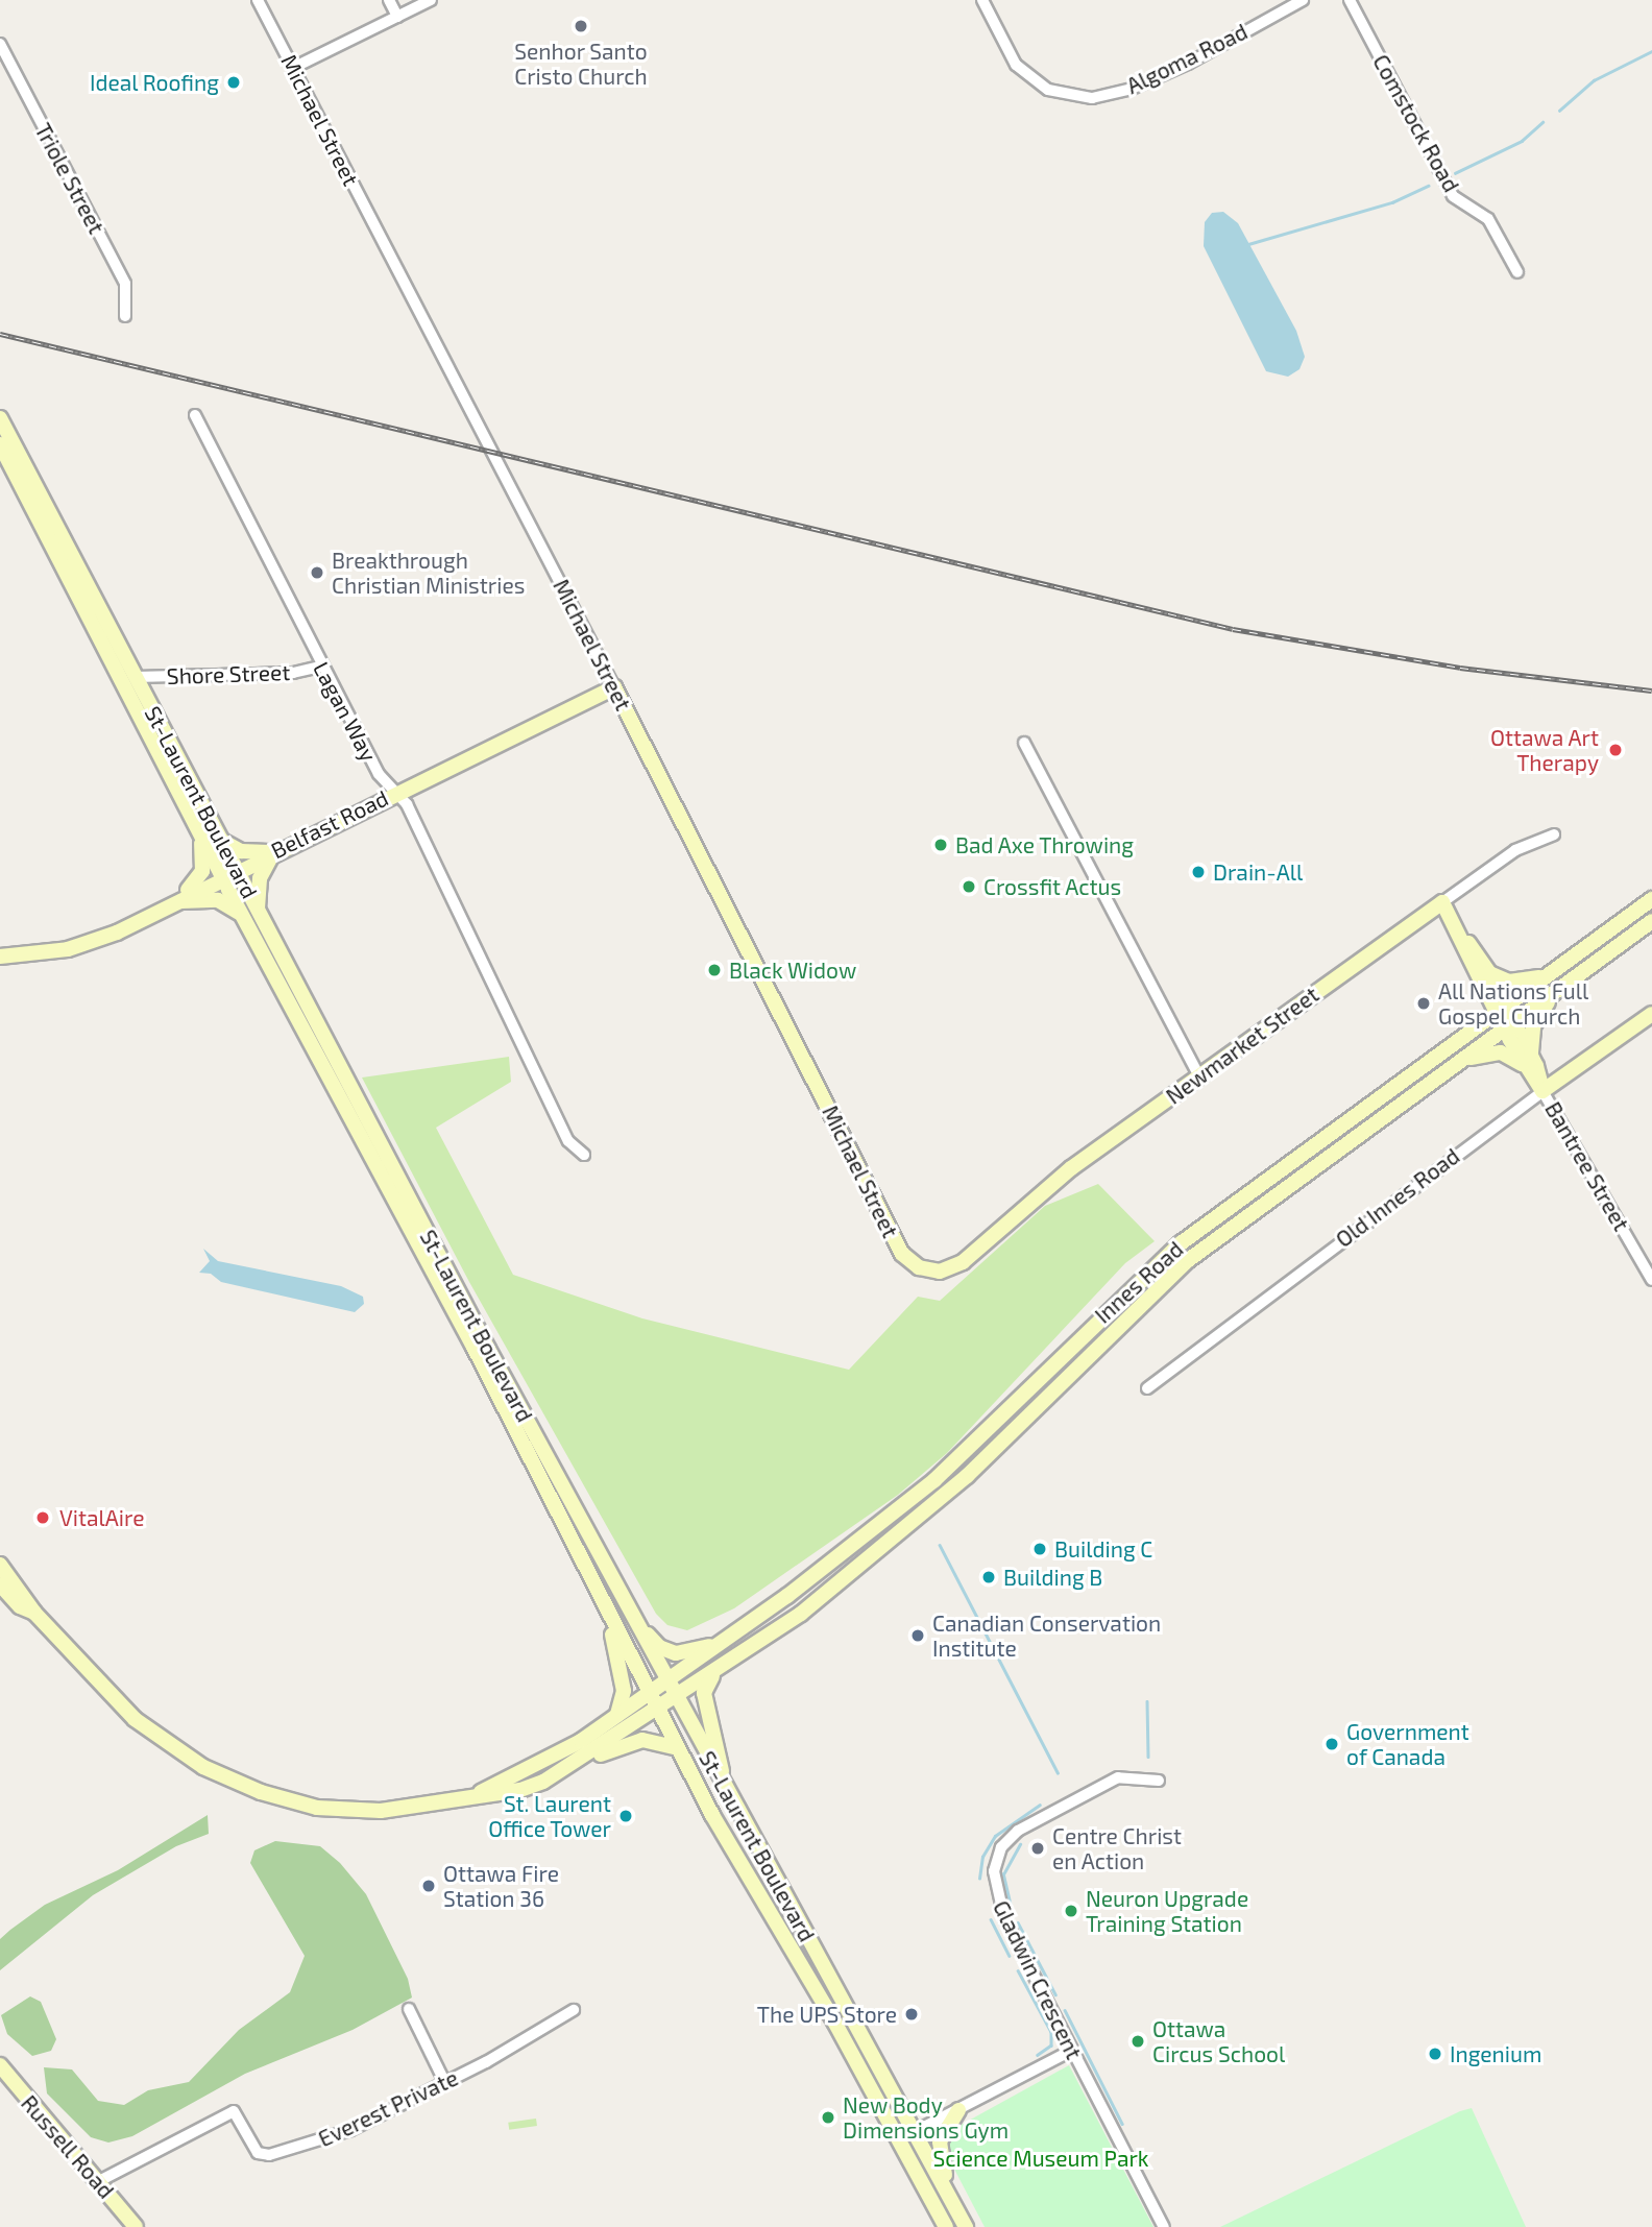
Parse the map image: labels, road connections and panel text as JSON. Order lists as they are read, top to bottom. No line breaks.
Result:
{"streets":{"main road":["Michael Street","St-Laurent Boulevard","Belfast Road","Newmarket Street","Bantree Street","Old Innes Road","Innes Road","Russell Road"],"street":["Algoma Road","Comstock Road","Triole Street","Shore Street","Lagan Way","Gladwin Crescent","Everest Private"]},"crossings":[["Michael Street","Belfast Road"],["Michael Street","Newmarket Street"],["Shore Street","Lagan Way"],["Shore Street","St-Laurent Boulevard"],["Lagan Way","Belfast Road"],["St-Laurent Boulevard","Belfast Road"],["St-Laurent Boulevard","Innes Road"],["Newmarket Street","Bantree Street"],["Bantree Street","Old Innes Road"],["Bantree Street","Innes Road"],["Everest Private","Russell Road"]],"parks":["Science Museum Park"],"places":["Senhor Santo Cristo Church","Ideal Roofing","Breakthrough Christian Ministries","Ottawa Art Therapy","Bad Axe Throwing","Drain-All","Crossfit Actus","Black Widow","All Nations Full Gospel Church","VitalAire","Building C","Building B","Canadian Conservation Institute","Government of Canada","St. Laurent Office Tower","Centre Christ en Action","Ottawa Fire Station 36","Neuron Upgrade Training Station","The UPS Store","Ottawa Circus School","Ingenium","New Body Dimensions Gym"]}
